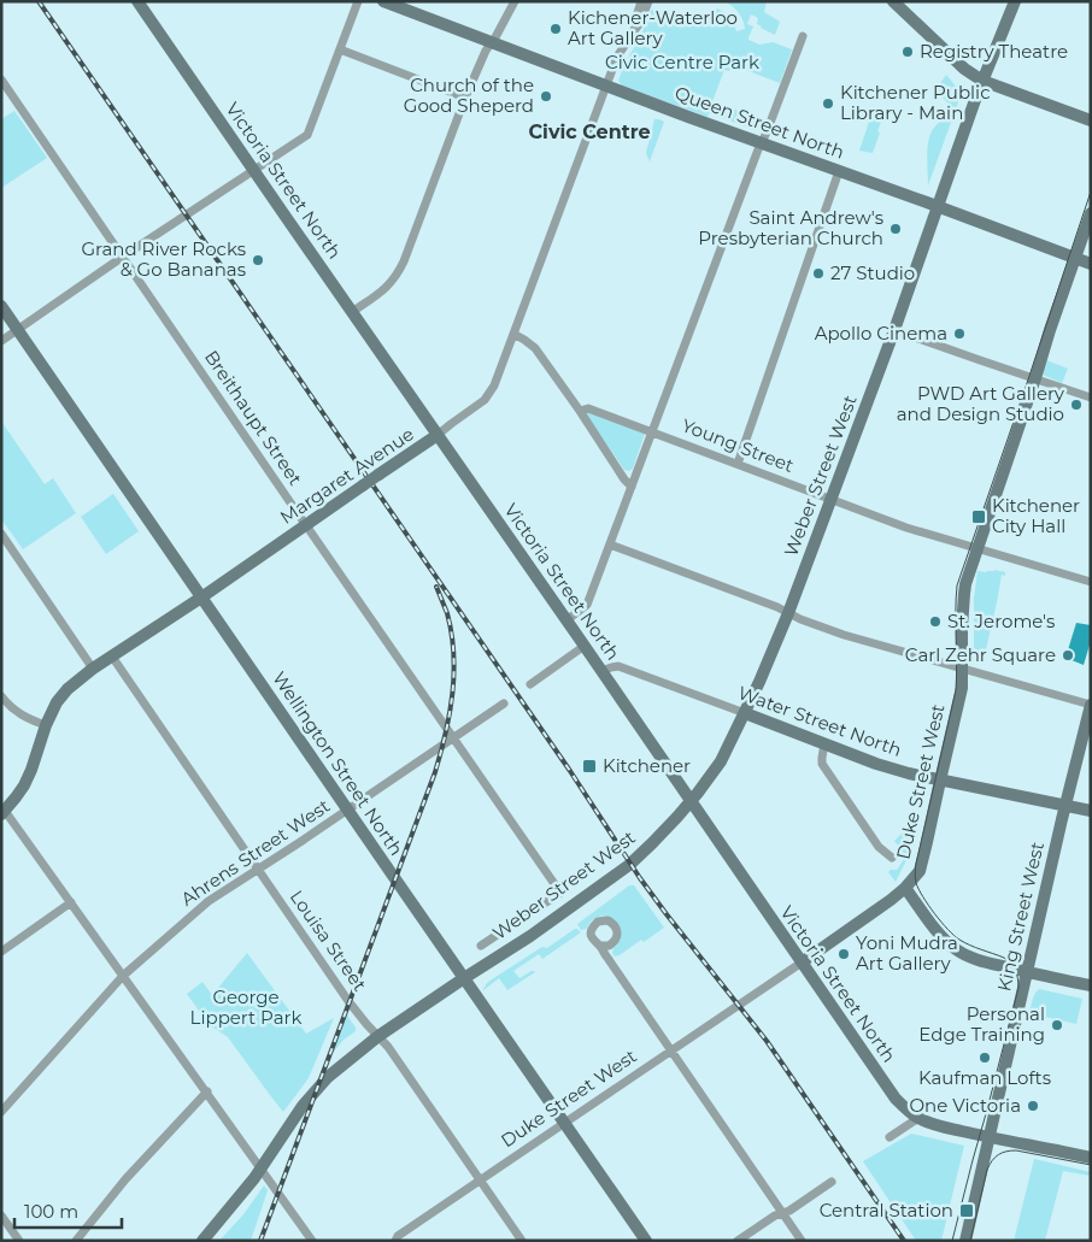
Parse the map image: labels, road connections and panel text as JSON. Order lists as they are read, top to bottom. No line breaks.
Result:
{"streets":{"main road":["Queen Street North","Victoria Street North","Margaret Avenue","Weber Street West","Water Street North","Wellington Street North","Duke Street West","King Street West"],"street":["Breithaupt Street","Young Street","Ahrens Street West","Louisa Street"]},"crossings":[["Queen Street North","Margaret Avenue"],["Queen Street North","Weber Street West"],["Queen Street North","Duke Street West"],["Victoria Street North","Margaret Avenue"],["Victoria Street North","Weber Street West"],["Victoria Street North","Water Street North"],["Victoria Street North","Duke Street West"],["Victoria Street North","King Street West"],["Breithaupt Street","Margaret Avenue"],["Breithaupt Street","Weber Street West"],["Breithaupt Street","Ahrens Street West"],["Young Street","Weber Street West"],["Young Street","Duke Street West"],["Margaret Avenue","Wellington Street North"],["Margaret Avenue","Louisa Street"],["Weber Street West","Water Street North"],["Weber Street West","Wellington Street North"],["Weber Street West","Louisa Street"],["Water Street North","Duke Street West"],["Water Street North","King Street West"],["Wellington Street North","Duke Street West"],["Wellington Street North","Ahrens Street West"],["Duke Street West","Louisa Street"],["Ahrens Street West","Louisa Street"]],"districts":["Civic Centre"],"parks":["Civic Centre Park","George Lippert Park"],"places":{"other":["Kichener-Waterloo Art Gallery","Registry Theatre","Church of the Good Sheperd","Kitchener Public Library - Main","Saint Andrew's Presbyterian Church","Grand River Rocks & Go Bananas","27 Studio","Apollo Cinema","PWD Art Gallery and Design Studio","St. Jerome's","Carl Zehr Square","Yoni Mudra Art Gallery","Personal Edge Training","Kaufman Lofts","One Victoria"],"transit":["Kitchener City Hall","Kitchener","Central Station"]},"scale_bar":"100 m"}
